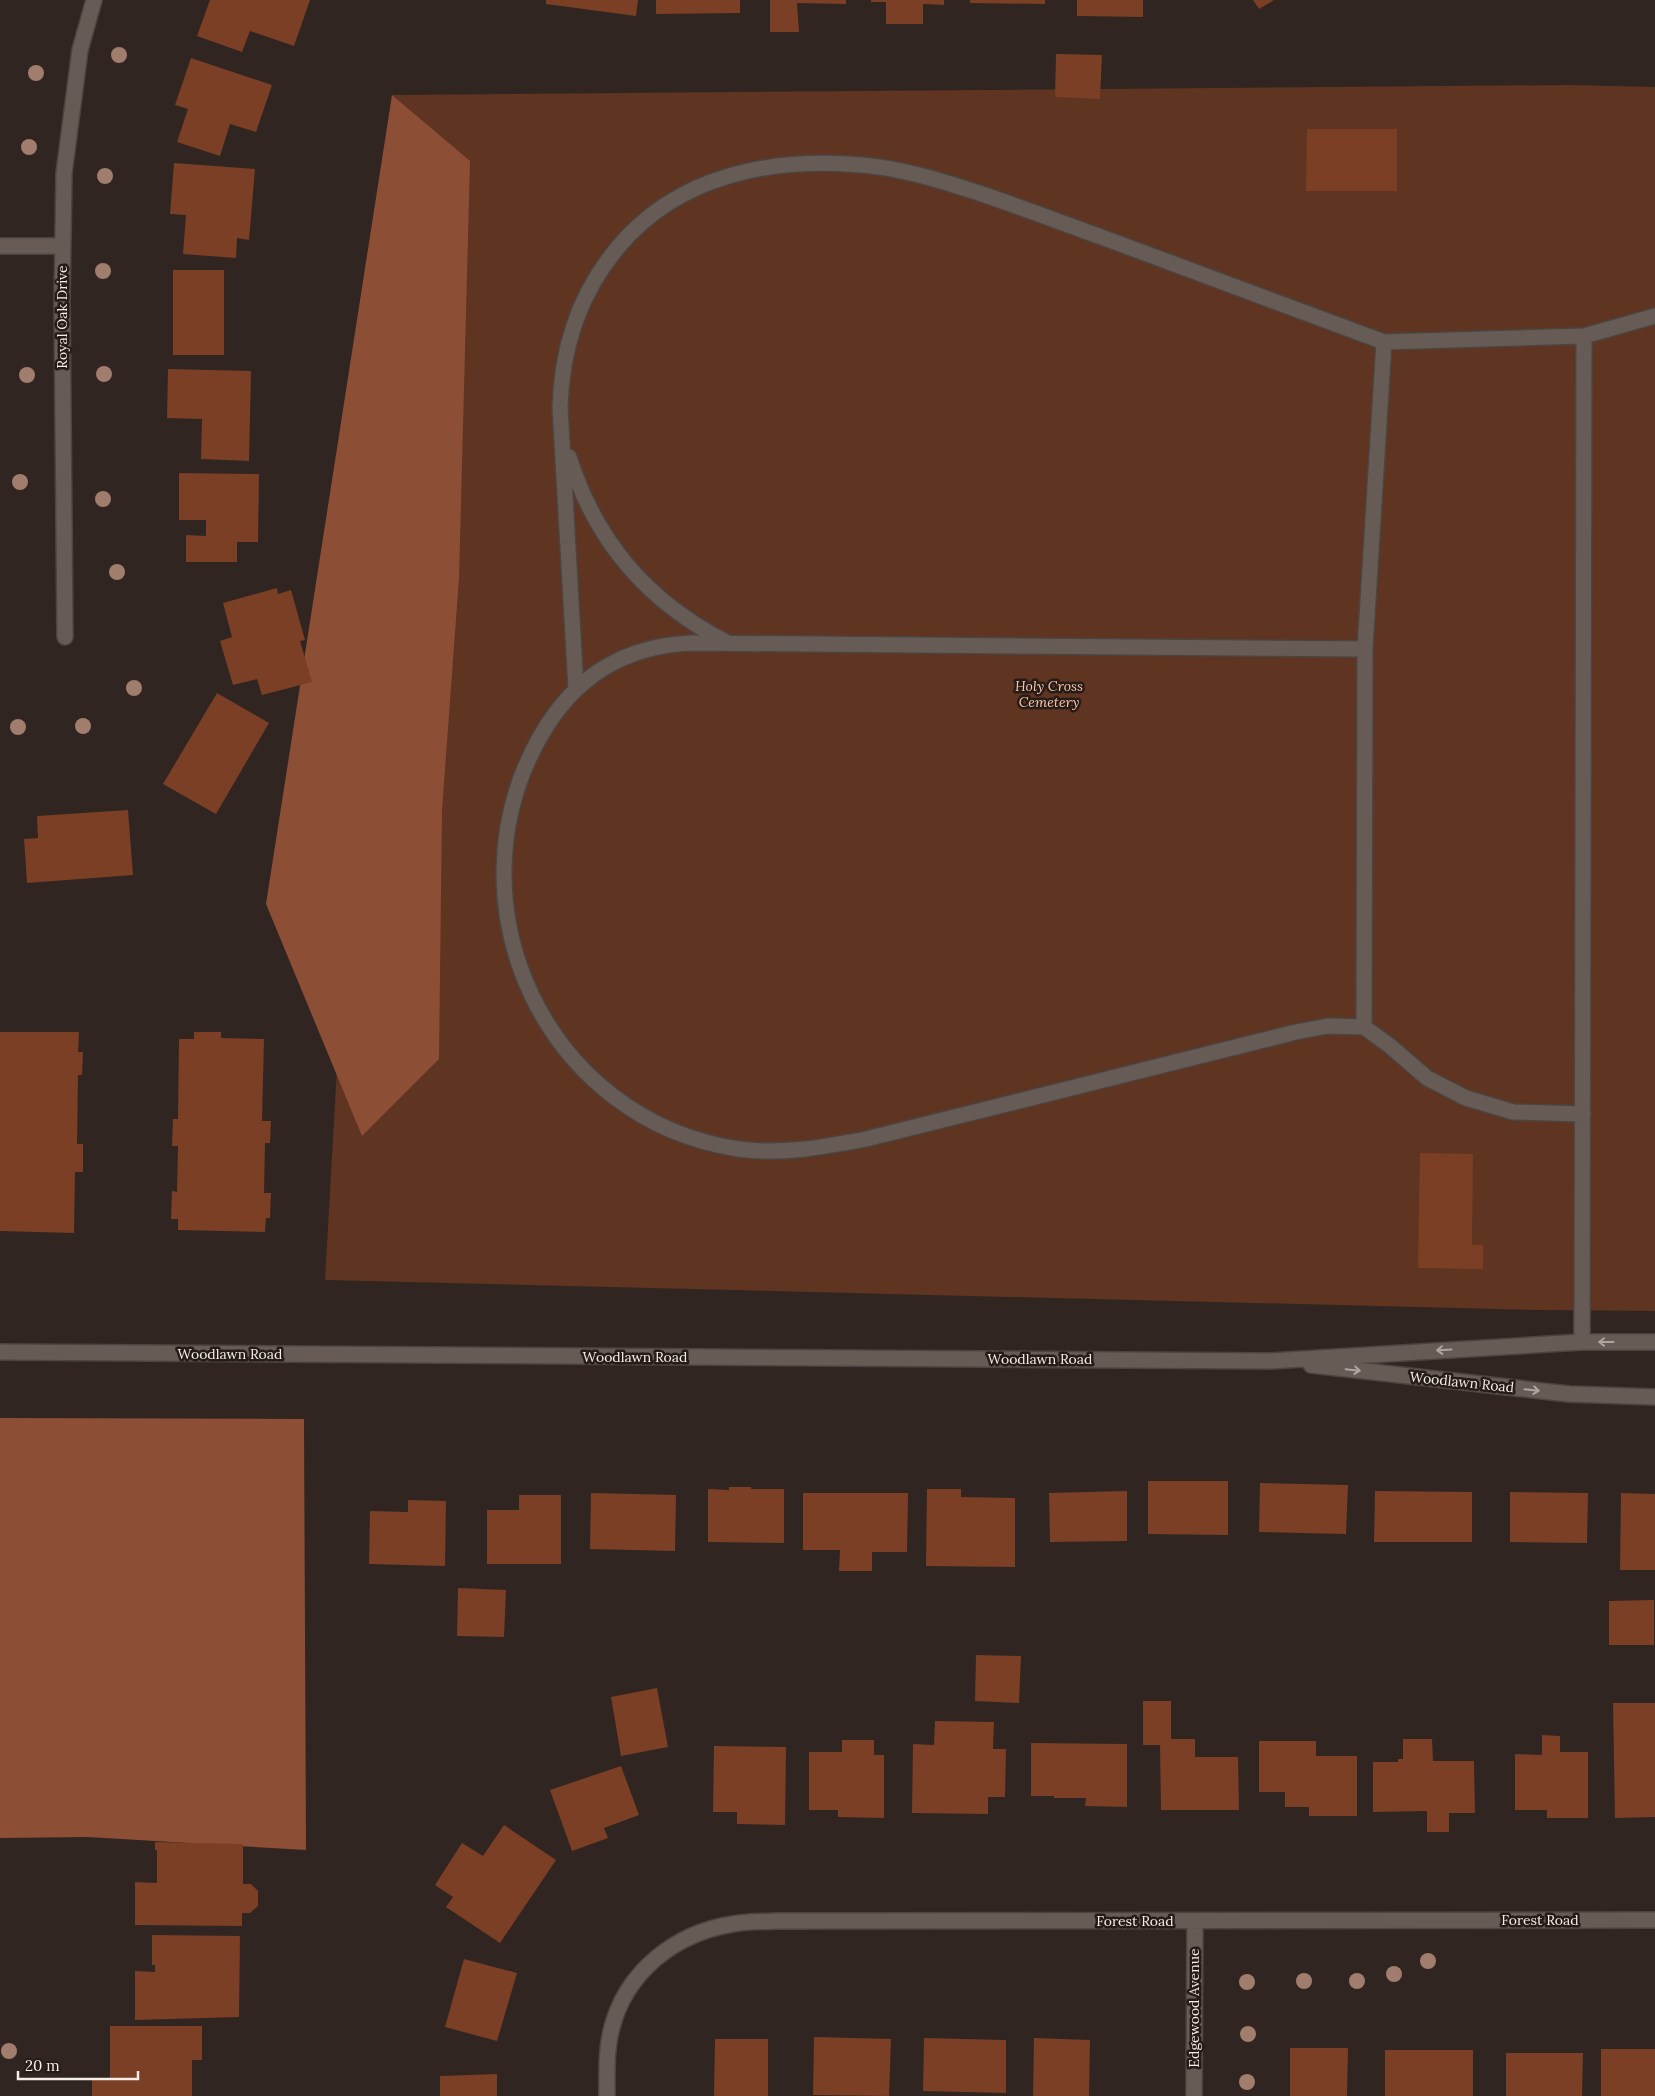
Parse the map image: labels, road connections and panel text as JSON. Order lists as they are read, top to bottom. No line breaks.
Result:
{"streets":{"street":["Royal Oak Drive","Woodlawn Road","Forest Road","Edgewood Avenue"]},"crossings":[["Forest Road","Edgewood Avenue"]],"parks":["Holy Cross Cemetery"],"scale_bar":"20 m"}
